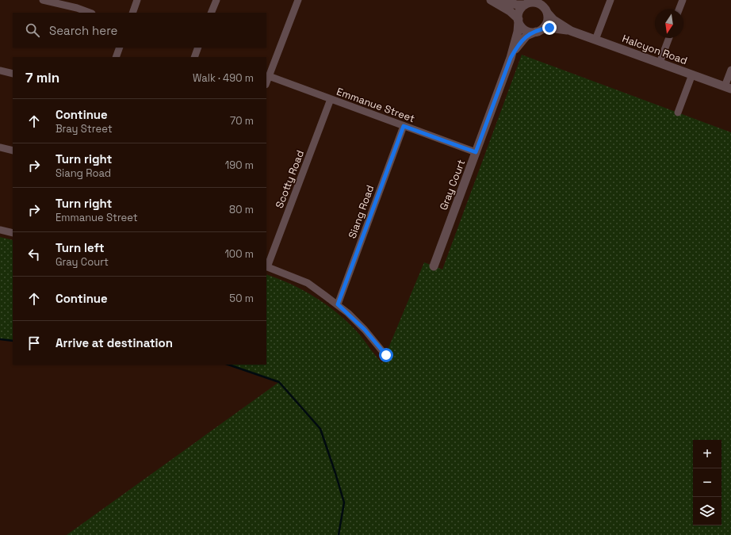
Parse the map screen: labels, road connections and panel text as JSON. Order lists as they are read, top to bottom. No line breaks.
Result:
{"streets":{"street":["Halcyon Road","Emmanue Street","Scotty Road","Gray Court","Siang Road"]},"crossings":[["Emmanue Street","Scotty Road"],["Emmanue Street","Gray Court"],["Emmanue Street","Siang Road"]],"north":"bottom","page":{"search":"Search here","heading":["7 min","Walk · 490 m"],"list":[["Continue","Bray Street","70 m"],["Turn right","Siang Road","190 m"],["Turn right","Emmanue Street","80 m"],["Turn left","Gray Court","100 m"],["Continue","50 m"],"Arrive at destination"],"map_buttons":["+","−"]}}
